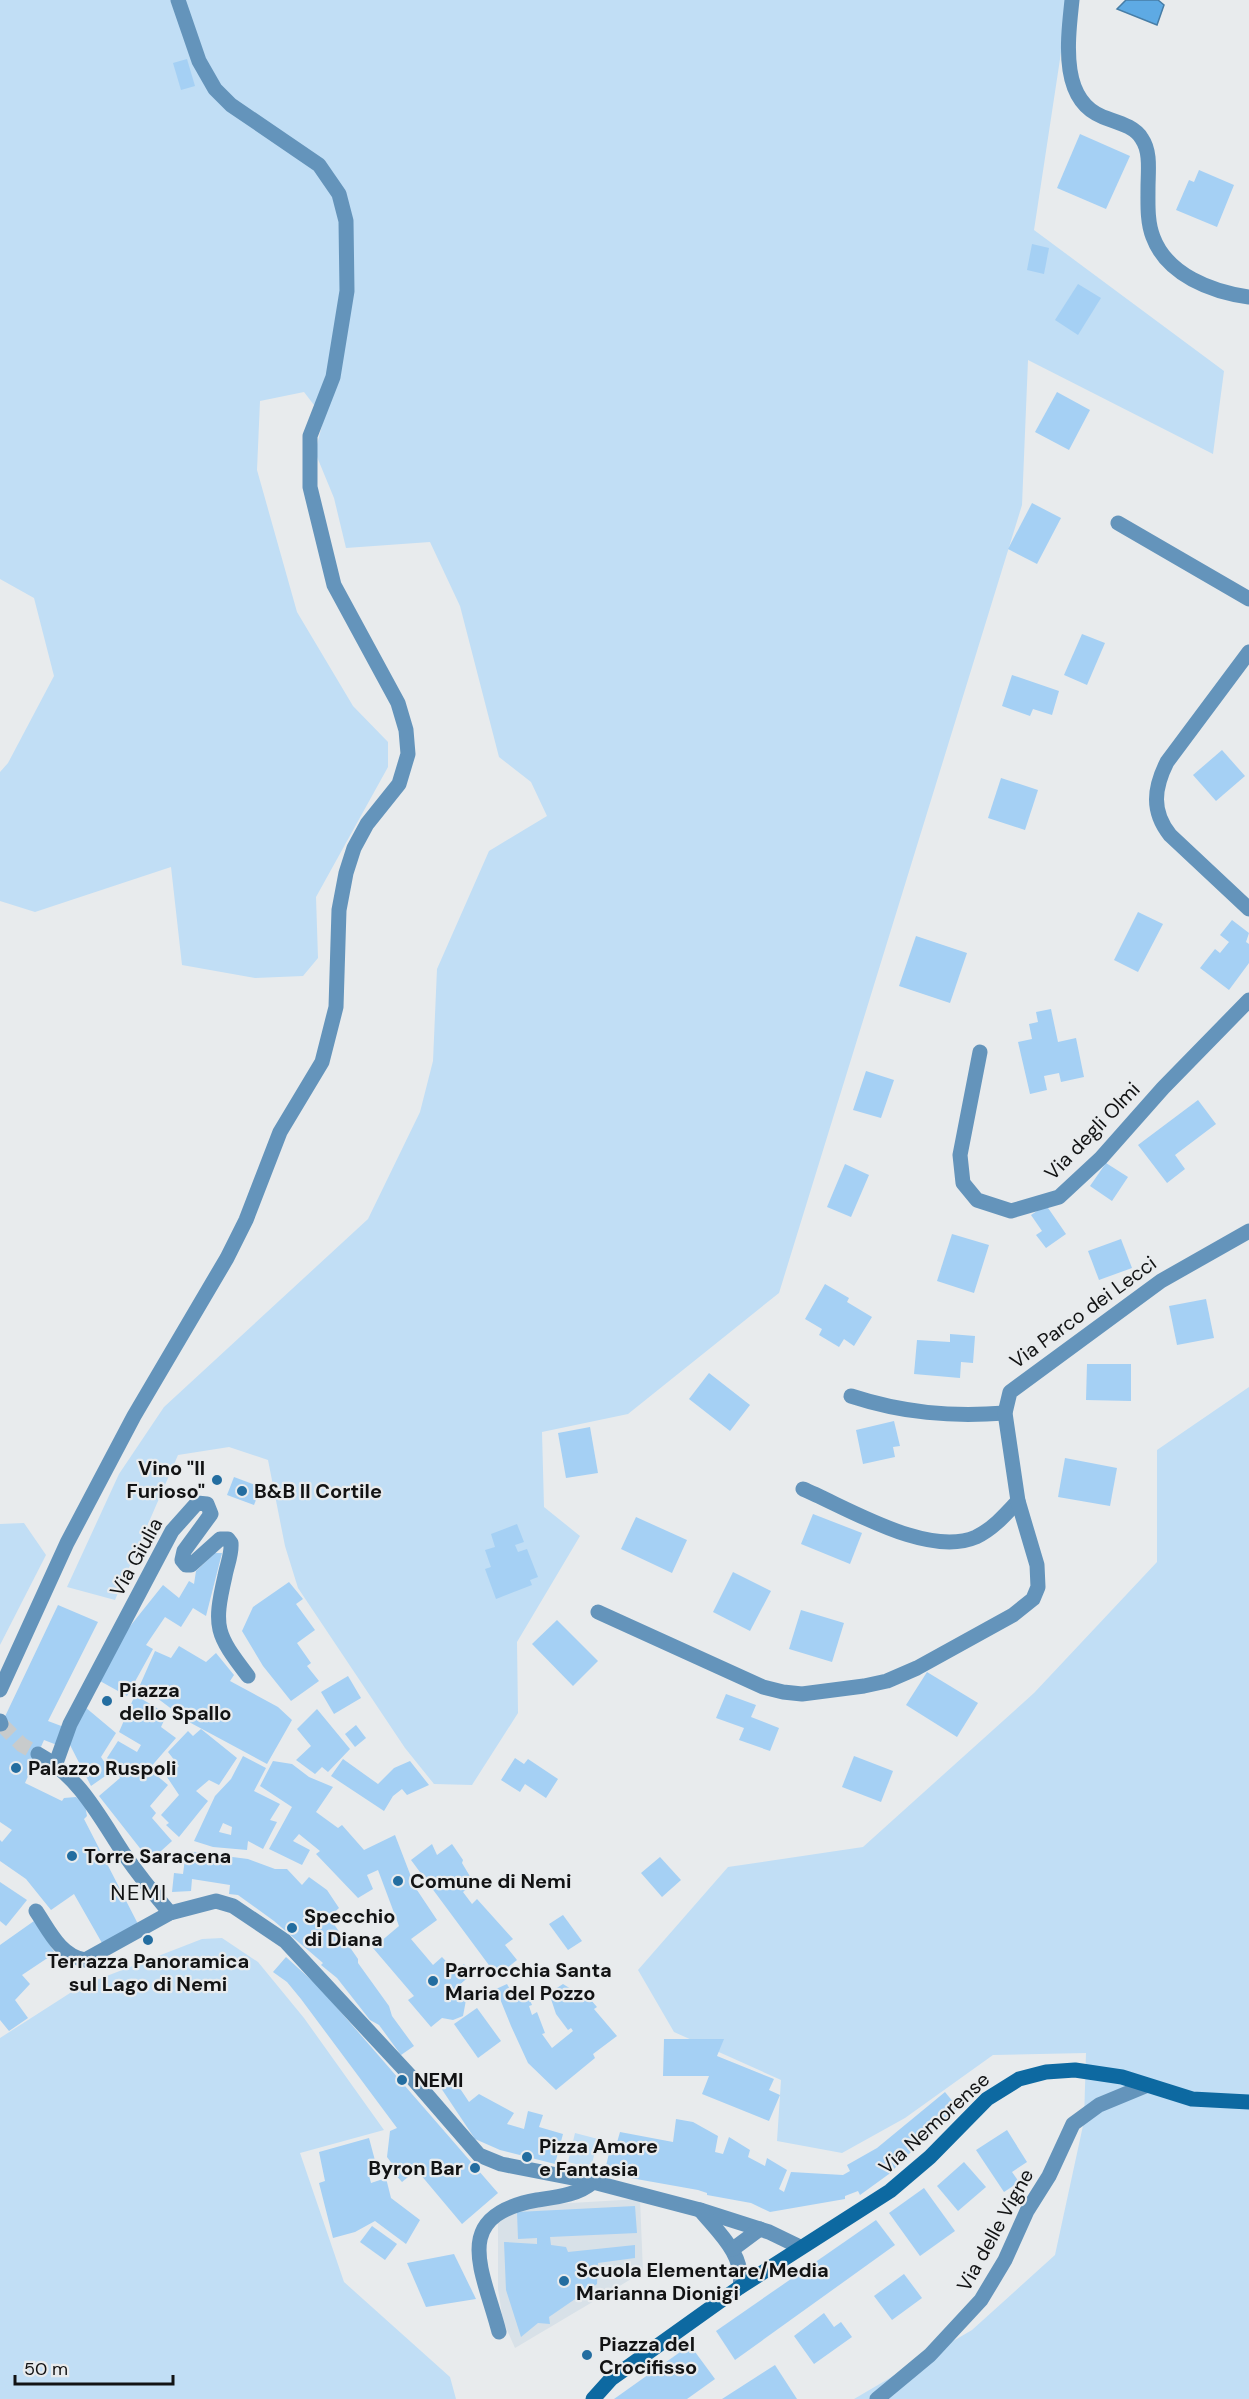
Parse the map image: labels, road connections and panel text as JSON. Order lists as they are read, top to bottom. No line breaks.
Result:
{"streets":{"main road":["Via Nemorense"],"street":["Via degli Olmi","Via Parco dei Lecci","Via Giulia","Via delle Vigne"]},"crossings":[["Via Nemorense","Via delle Vigne"]],"districts":["NEMI"],"places":["Vino \"Il Furioso\"","B&B Il Cortile","Piazza dello Spallo","Palazzo Ruspoli","Torre Saracena","Comune di Nemi","Specchio di Diana","Terrazza Panoramica sul Lago di Nemi","Parrocchia Santa Maria del Pozzo","NEMI","Pizza Amore e Fantasia","Byron Bar","Scuola Elementare/Media Marianna Dionigi","Piazza del Crocifisso"],"scale_bar":"50 m"}
